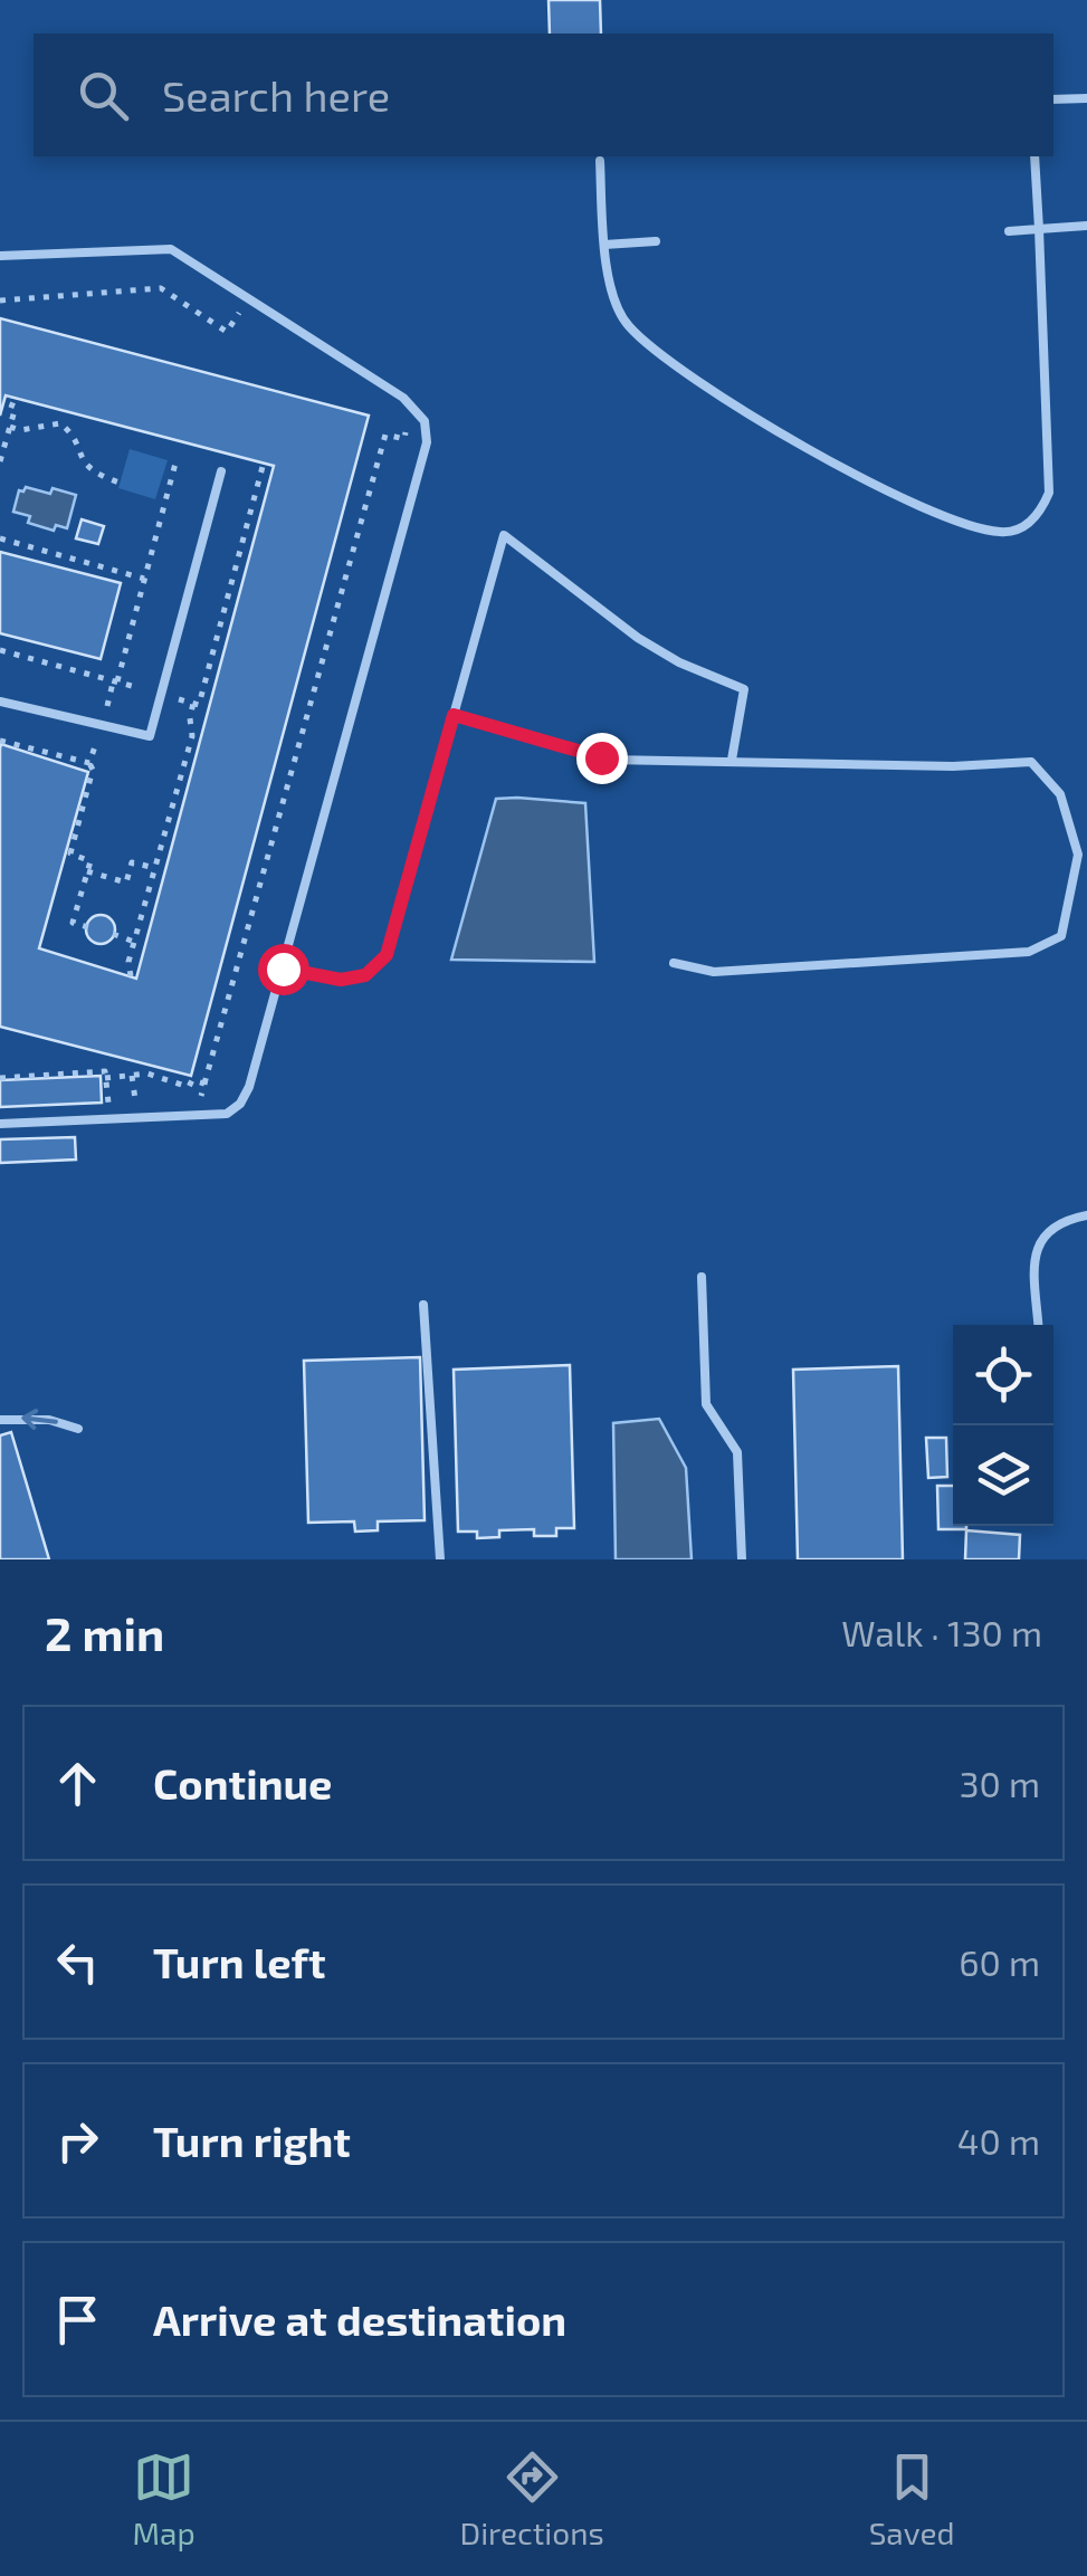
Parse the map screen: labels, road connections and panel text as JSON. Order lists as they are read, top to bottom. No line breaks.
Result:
{"page":{"search":"Search here","heading":["2 min","Walk · 130 m"],"list":[["Continue","30 m"],["Turn left","60 m"],["Turn right","40 m"],"Arrive at destination"],"nav":["Map","Directions","Saved"]}}
